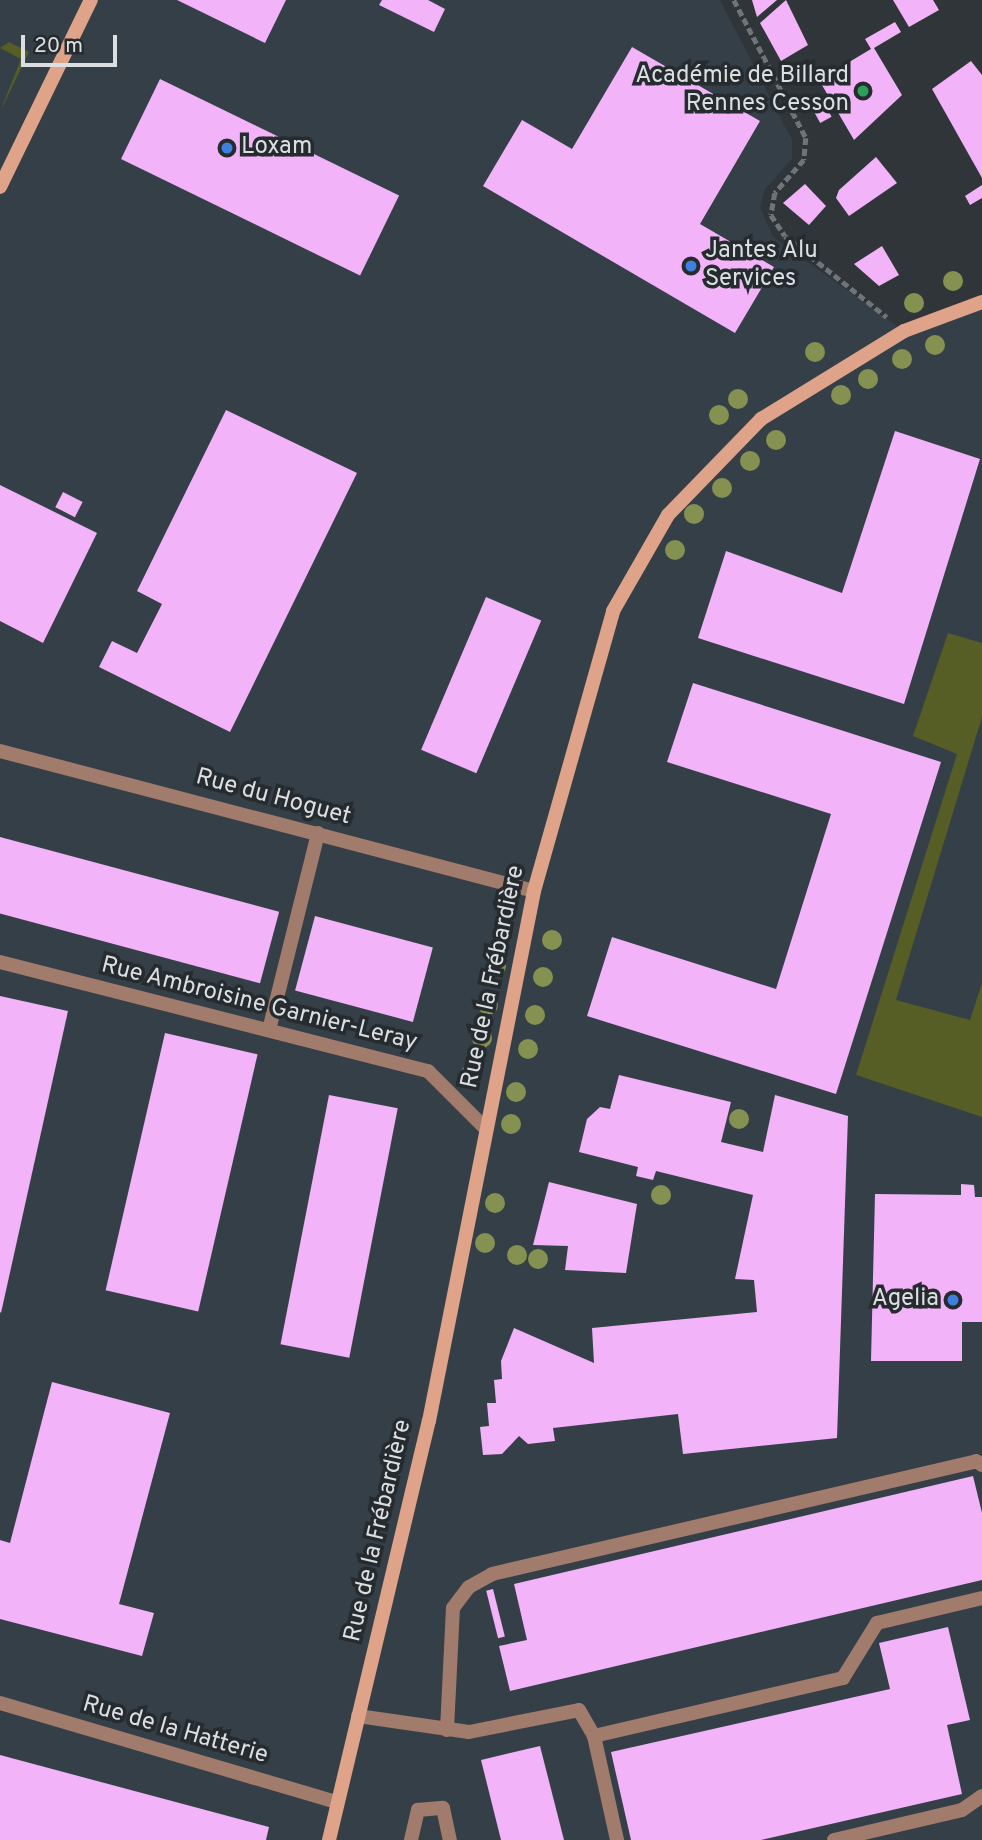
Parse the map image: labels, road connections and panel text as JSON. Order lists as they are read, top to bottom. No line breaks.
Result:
{"streets":{"street":["Rue du Hoguet","Rue de la Frébardière","Rue Ambroisine Garnier-Leray","Rue de la Hatterie"]},"crossings":[["Rue du Hoguet","Rue de la Frébardière"],["Rue de la Frébardière","Rue Ambroisine Garnier-Leray"],["Rue de la Frébardière","Rue de la Hatterie"]],"places":["Académie de Billard Rennes Cesson","Loxam","Jantes Alu Services","Agelia"],"scale_bar":"20 m"}
